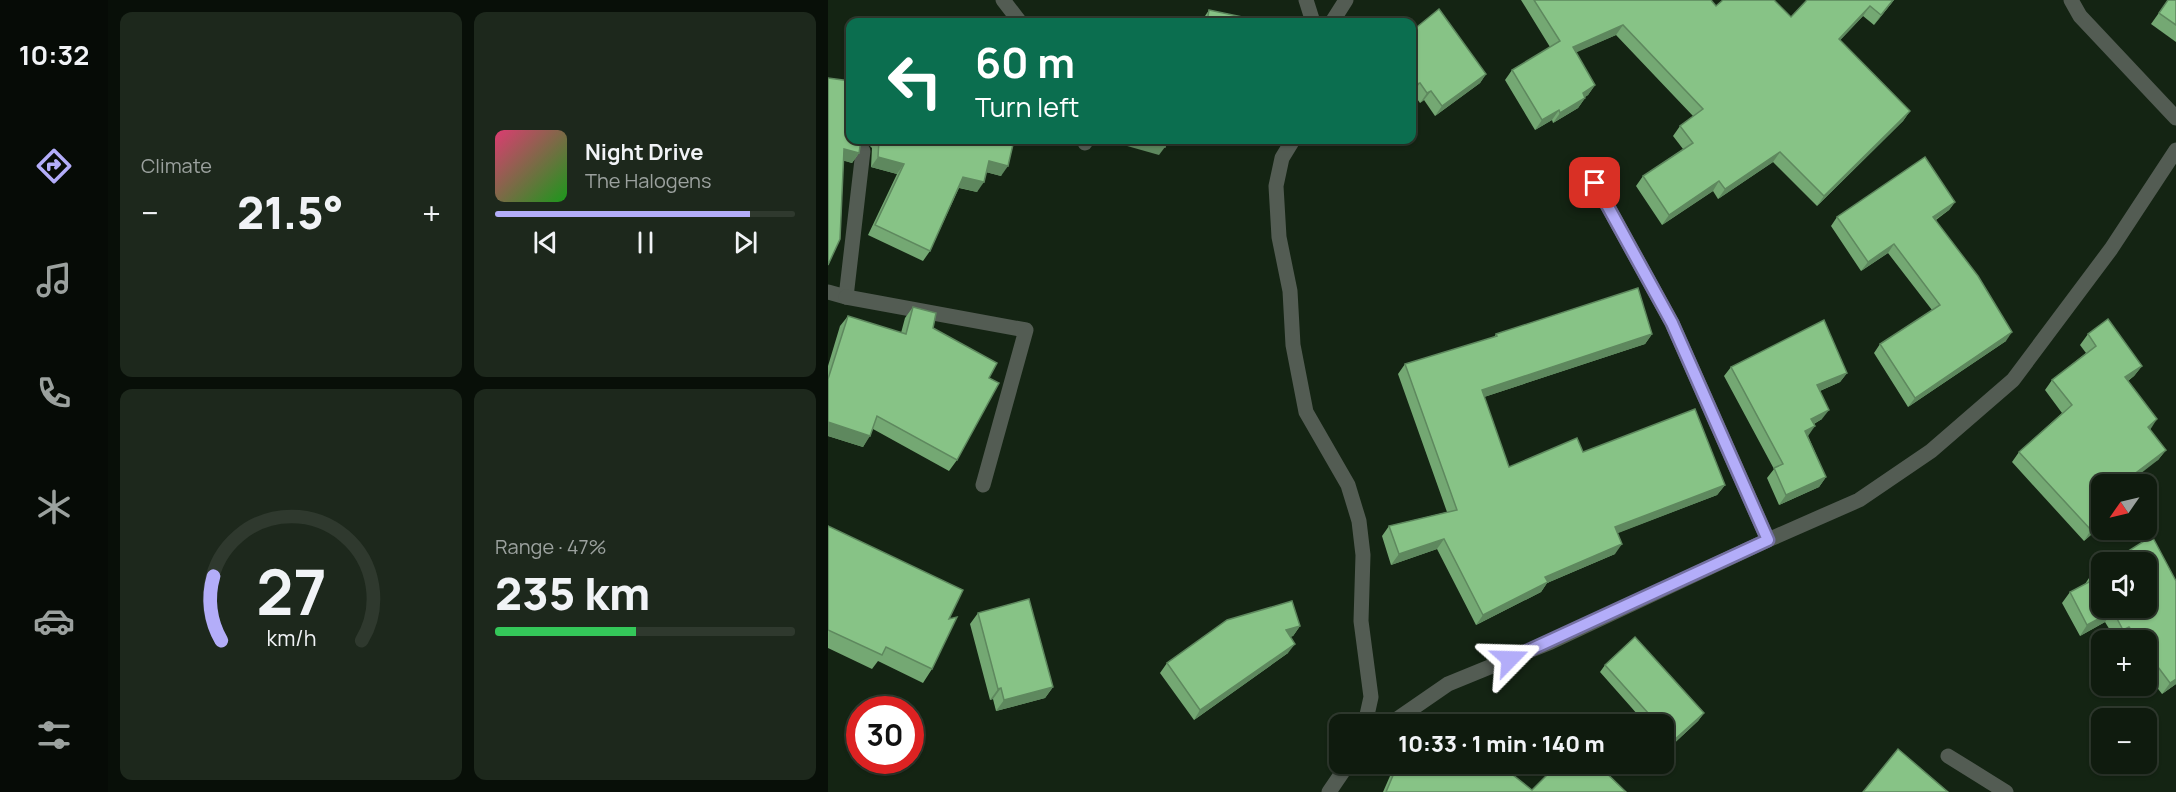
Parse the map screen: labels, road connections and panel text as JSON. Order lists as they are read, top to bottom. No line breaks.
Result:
{"north":"bottom left","page":{"tabs":"10:32","tile":["Climate",["Range · 47%","235 km"]],"turn":["60 m","Turn left"],"song":["Night Drive","The Halogens"],"heat":["−","21.5°","+"],"map_buttons":["+","−"],"limit":"30","trip":"10:33 · 1 min · 140 m","gauge":["27","km/h"]}}
